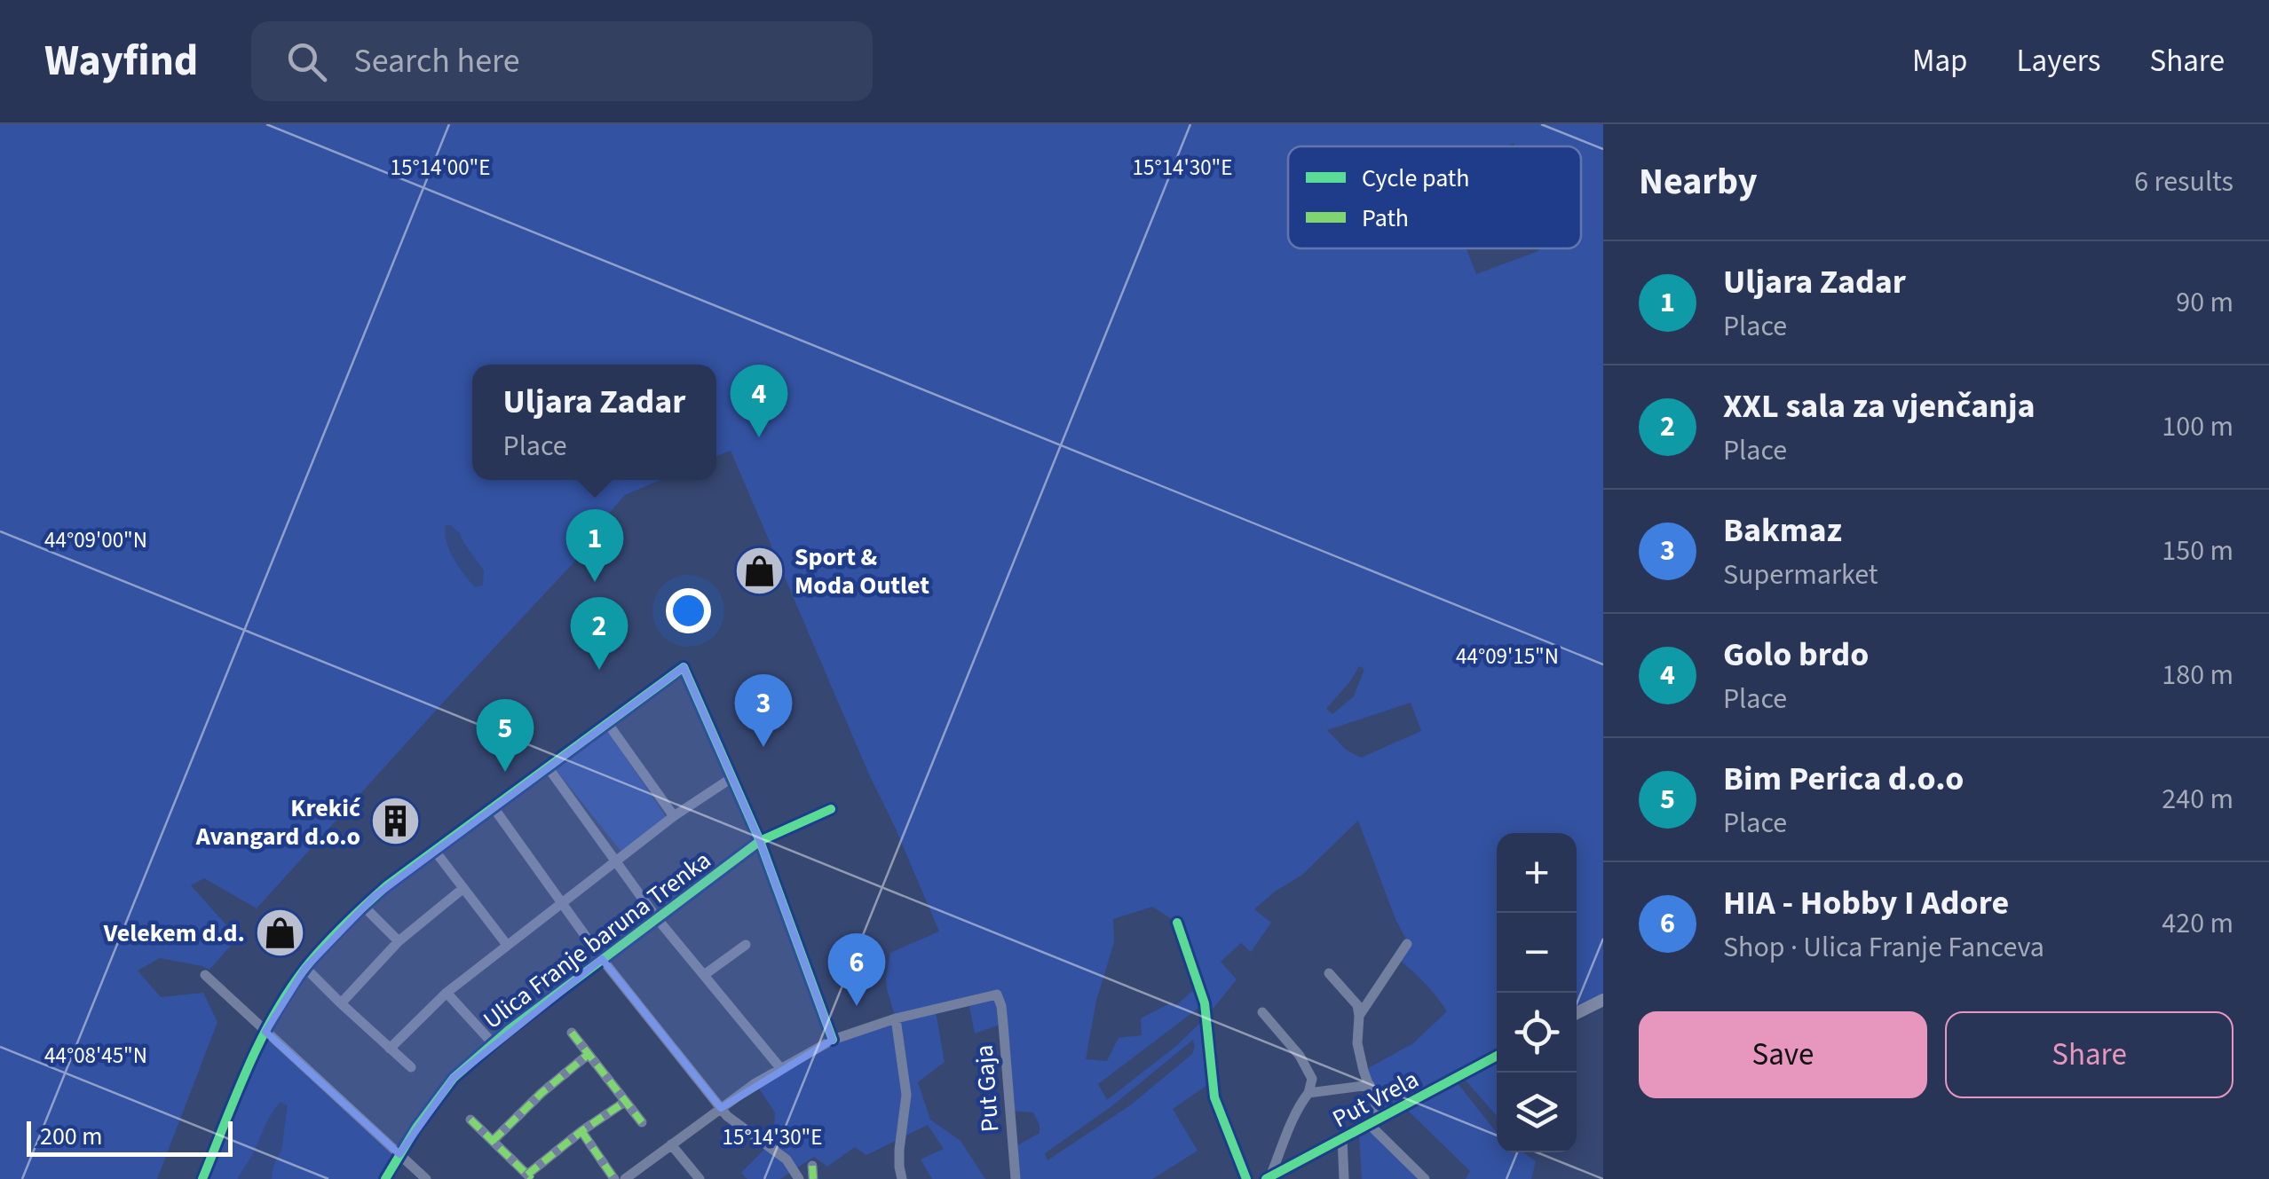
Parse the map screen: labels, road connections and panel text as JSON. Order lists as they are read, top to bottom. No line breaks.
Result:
{"streets":{"main road":["Put Vrela"],"street":["Ulica Franje baruna Trenka","Put Gaja"]},"places":{"shop":["Sport & Moda Outlet","Velekem d.d."],"building":["Krekić Avangard d.o.o"]},"legend":["Cycle path","Path"],"scale_bar":"200 m","page":{"header":"Wayfind","search":"Search here","nav":["Map","Layers","Share"],"heading":["Nearby","6 results"],"list":[{"mark":"1","name":"Uljara Zadar","note":"Place","value":"90 m"},{"mark":"2","name":"XXL sala za vjenčanja","note":"Place","value":"100 m"},{"mark":"3","name":"Bakmaz","note":"Supermarket","value":"150 m"},{"mark":"4","name":"Golo brdo","note":"Place","value":"180 m"},{"mark":"5","name":"Bim Perica d.o.o","note":"Place","value":"240 m"},{"mark":"6","name":"HIA - Hobby I Adore","note":"Shop · Ulica Franje Fanceva","value":"420 m"}],"popup":["Uljara Zadar","Place"],"pins":["4","1","2","3","5","6"],"map_buttons":["+","−"],"buttons":["Save","Share"],"scale":"200 m"},"coordinates":["15°14'00\"E","15°14'30\"E","44°09'00\"N","44°09'15\"N","44°08'45\"N"]}
